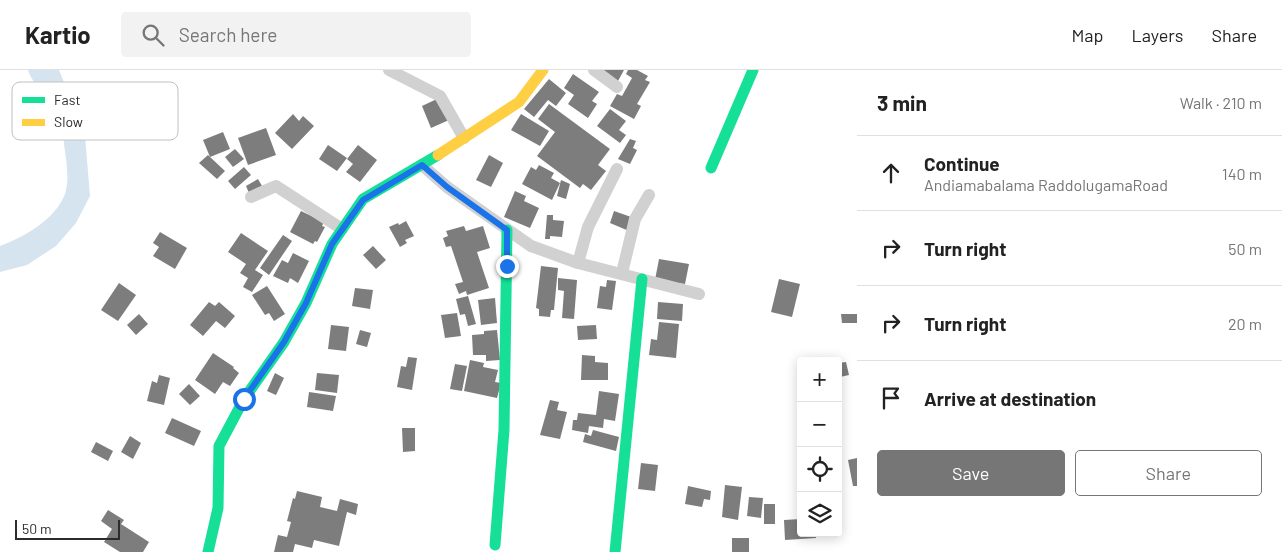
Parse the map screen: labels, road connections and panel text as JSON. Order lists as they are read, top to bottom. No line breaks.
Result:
{"legend":["Fast","Slow"],"scale_bar":"50 m","page":{"header":"Kartio","search":"Search here","nav":["Map","Layers","Share"],"heading":["3 min","Walk · 210 m"],"list":[["Continue","Andiamabalama RaddolugamaRoad","140 m"],["Turn right","50 m"],["Turn right","20 m"],"Arrive at destination"],"map_buttons":["+","−"],"buttons":["Save","Share"],"scale":"50 m"}}
